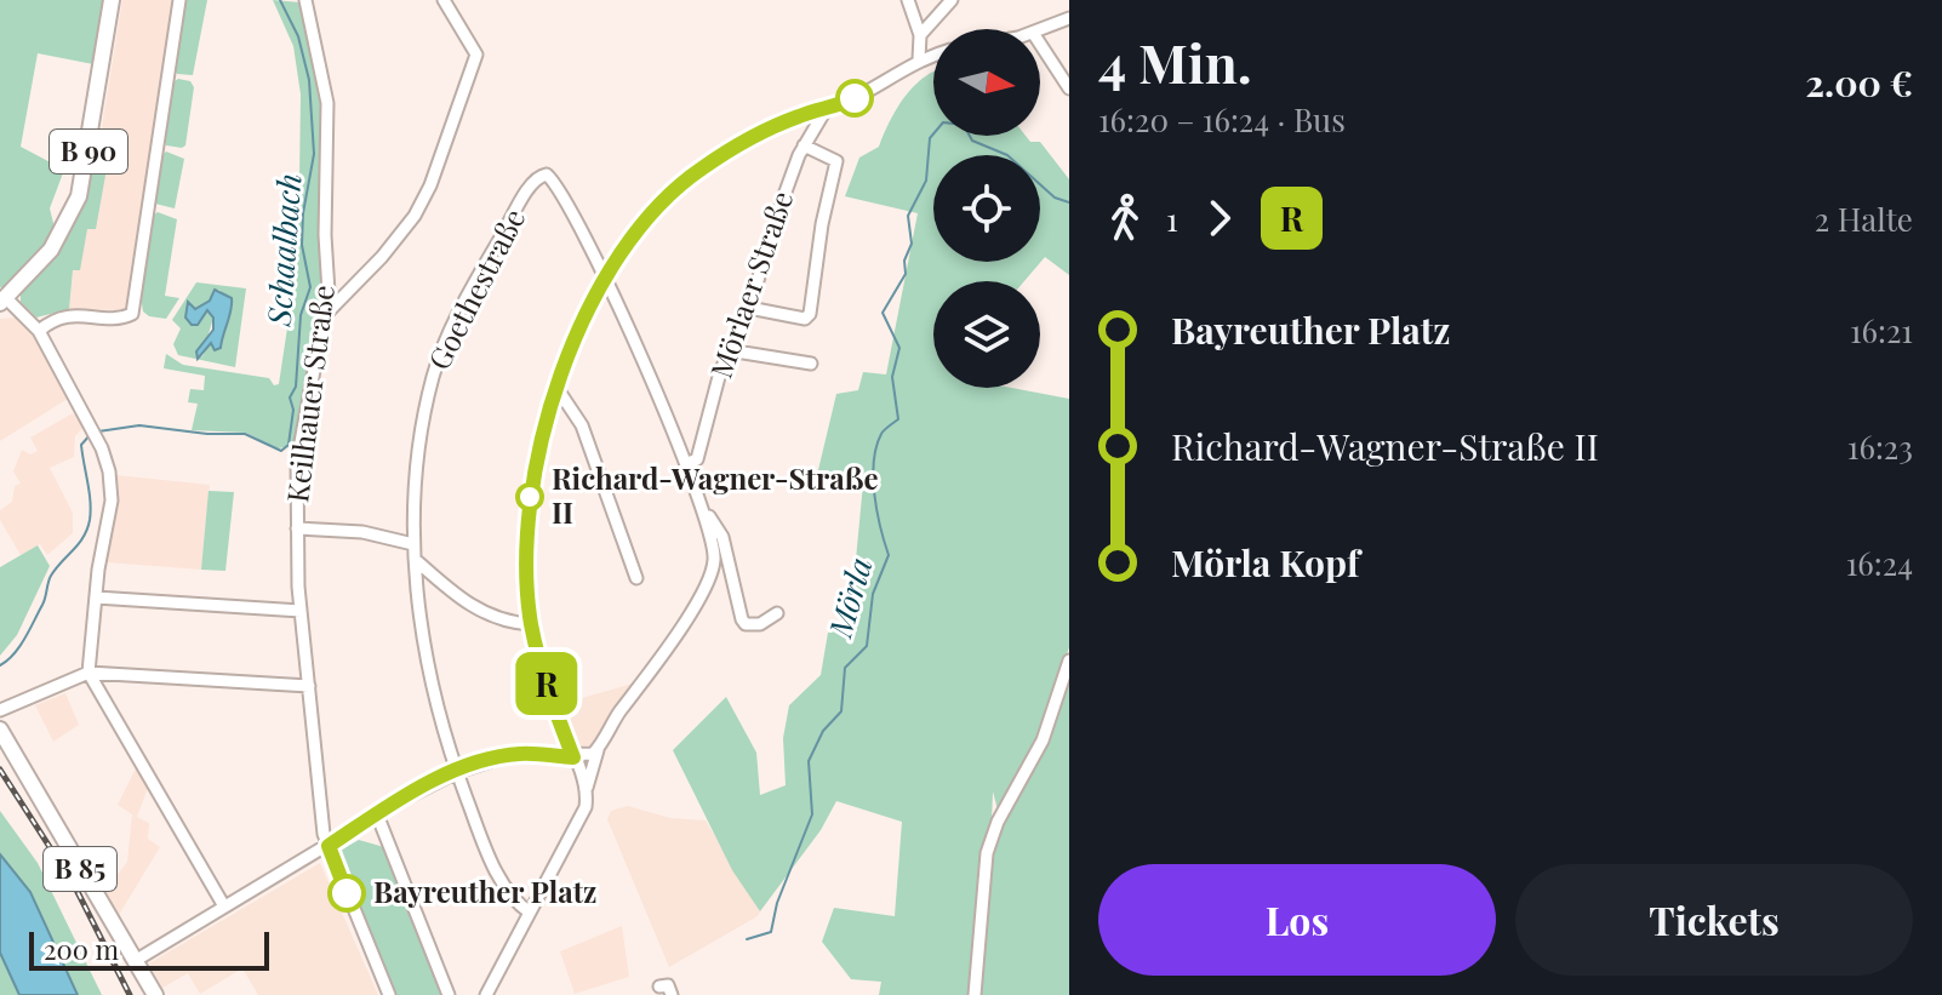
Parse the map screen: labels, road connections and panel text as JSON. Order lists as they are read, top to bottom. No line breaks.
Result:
{"streets":{"main road":["B 90","B 85"],"street":["Mörlaer Straße","Goethestraße","Keilhauer Straße"]},"water":["Schaalbach","Mörla"],"places":["Richard-Wagner-Straße II","Bayreuther Platz"],"lines":["bus line R"],"scale_bar":"200 m","north":"right","page":{"on_map":"R","heading":["4 Min.","16:20 – 16:24 · Bus","2.00 €"],"legs":["1","R","2 Halte"],"list":[{"name":"Bayreuther Platz","value":"16:21"},{"name":"Richard-Wagner-Straße II","value":"16:23"},{"name":"Mörla Kopf","value":"16:24"}],"buttons":["Los","Tickets"],"scale":"200 m"}}
